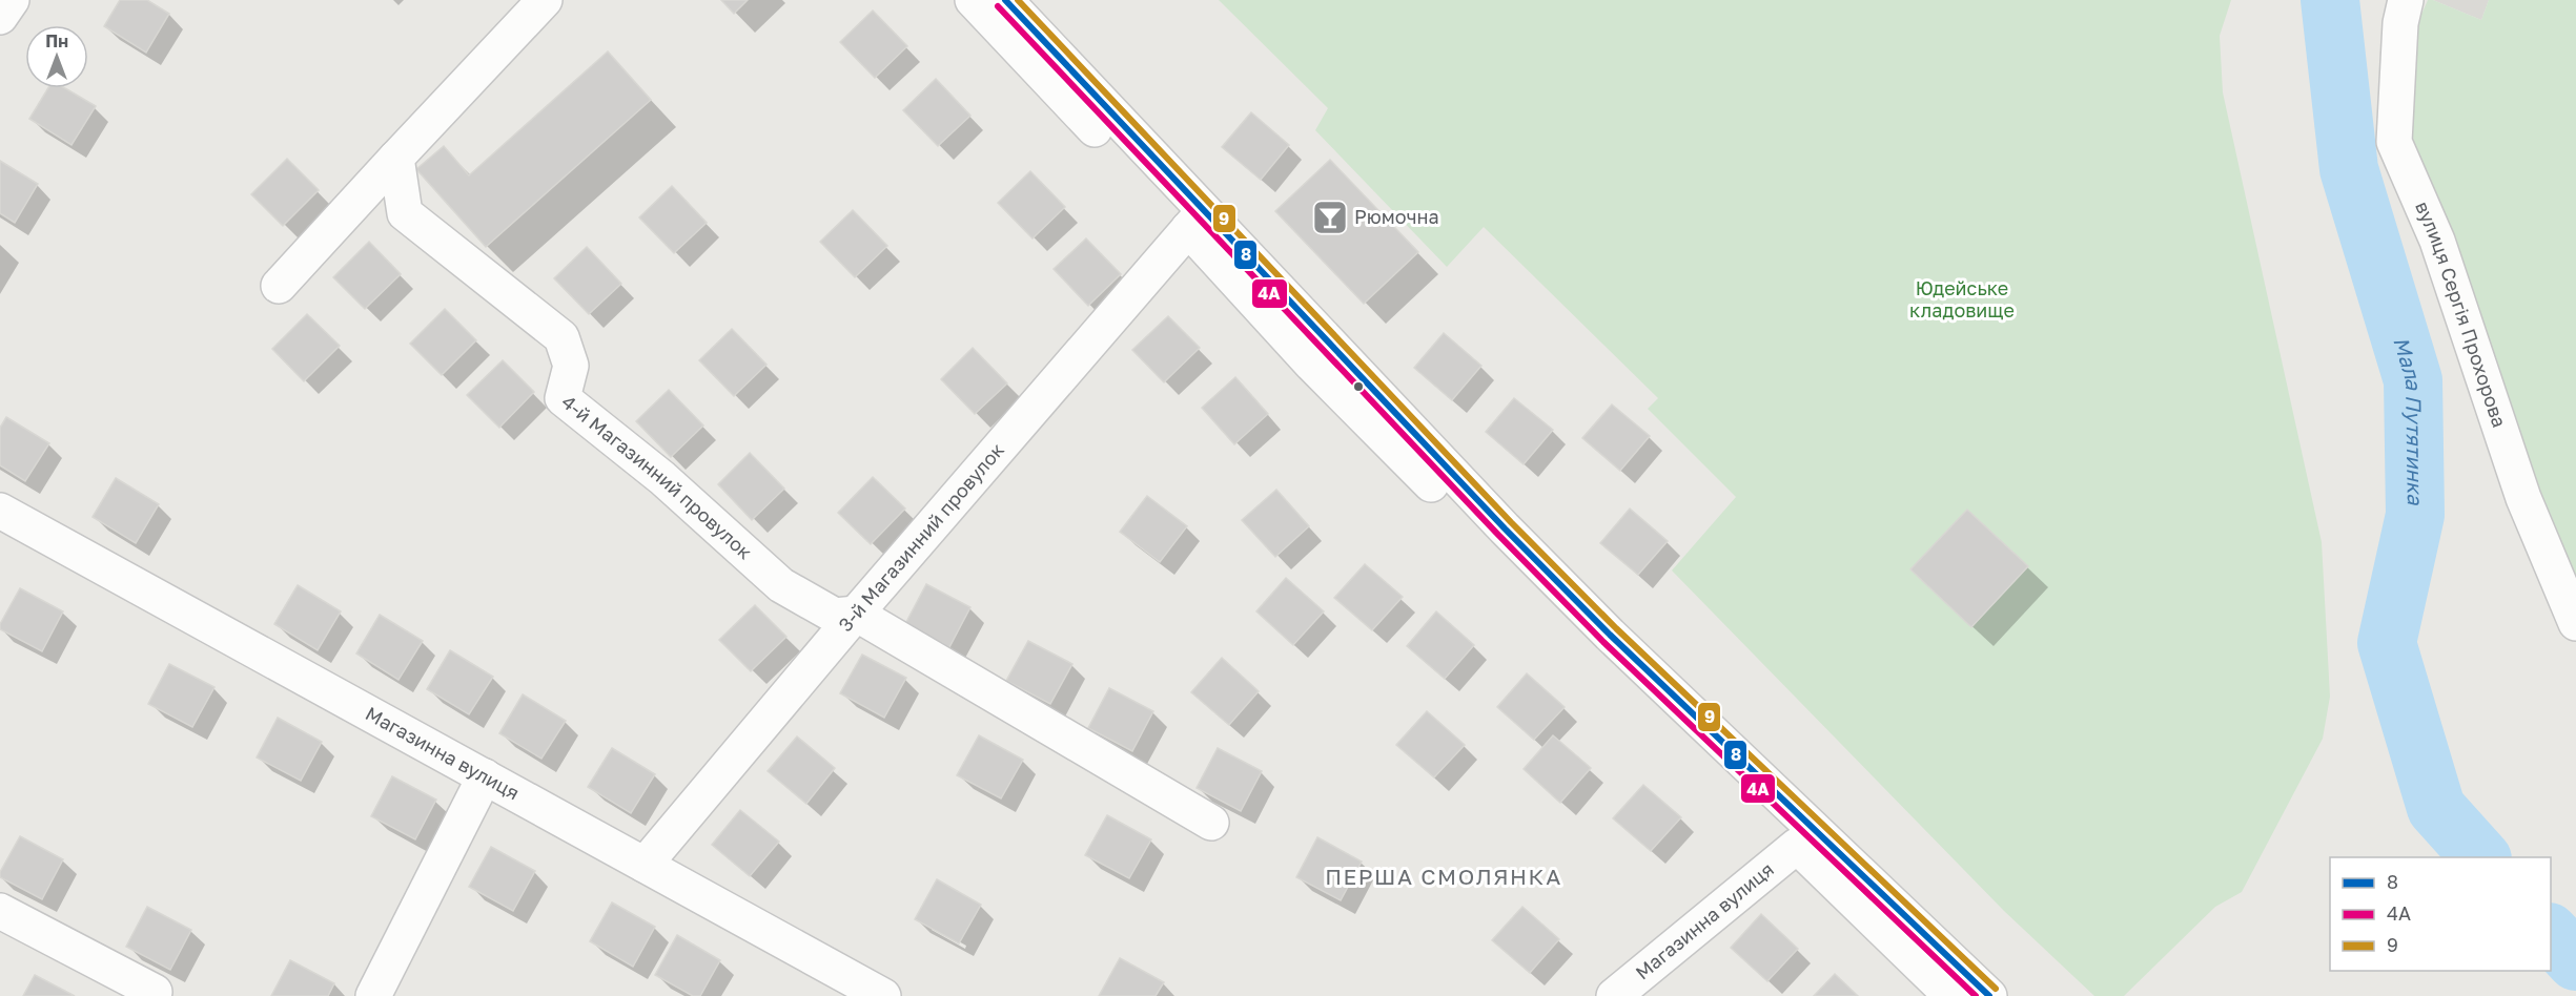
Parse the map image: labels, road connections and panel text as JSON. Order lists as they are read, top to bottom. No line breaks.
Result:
{"streets":{"street":["вулиця Сергія Прохорова","4-й Магазинний провулок","3-й Магазинний провулок","Магазинна вулиця"]},"crossings":[["4-й Магазинний провулок","3-й Магазинний провулок"],["3-й Магазинний провулок","Магазинна вулиця"]],"districts":["ПЕРША СМОЛЯНКА"],"water":["Мала Путятинка"],"parks":["Юдейське кладовище"],"places":{"bar":["Рюмочна"]},"lines":["transit line 8","transit line 9","transit line 4А"],"legend":["8","4А","9"],"north":"top"}
